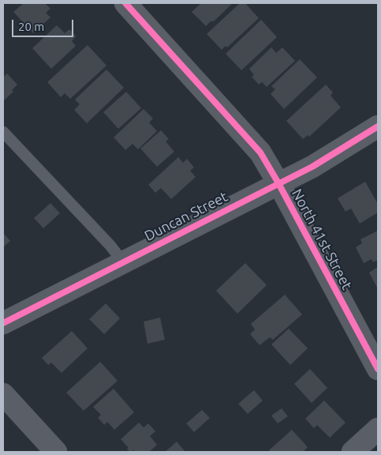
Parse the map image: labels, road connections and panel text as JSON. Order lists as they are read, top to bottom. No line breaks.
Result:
{"streets":{"street":["Duncan Street","North 41st Street"]},"crossings":[["Duncan Street","North 41st Street"]],"scale_bar":"20 m"}
